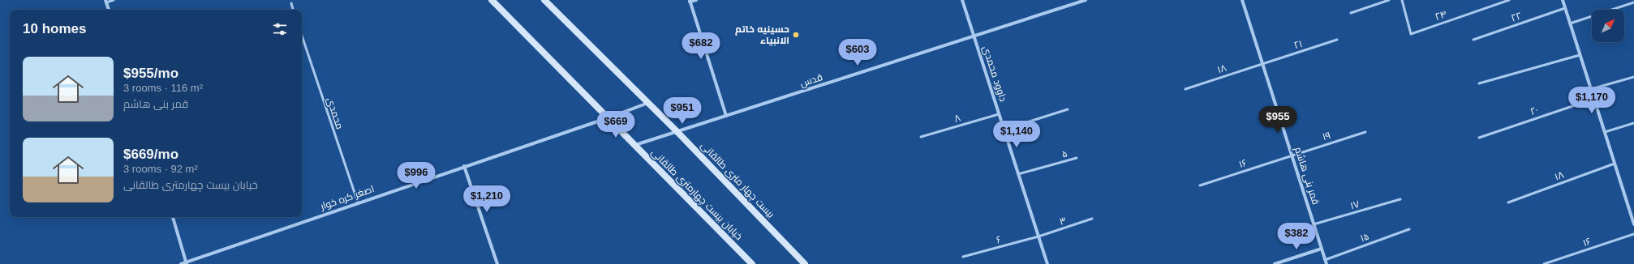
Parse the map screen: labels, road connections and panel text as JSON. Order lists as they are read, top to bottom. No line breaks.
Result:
{"streets":{"main road":["بیست چهار متری طالقانی","خیابان بیست چهارمتری طالقانی"],"street":["داوود محمدی","قدس","قمر بنی هاشم","اصغر کره خوار"],"lane":["۲۴","۲۲","۲۱","۱۸","۲۰","محمدی","۸","۱۹","۵","۱۶","۱۷","۳","۱۵","۶"]},"crossings":[["۲۱","۱۸"],["۲۱","قمر بنی هاشم"],["۱۸","قمر بنی هاشم"],["داوود محمدی","قدس"],["داوود محمدی","۸"],["داوود محمدی","۵"],["داوود محمدی","۳"],["داوود محمدی","۶"],["قدس","بیست چهار متری طالقانی"],["قدس","خیابان بیست چهارمتری طالقانی"],["محمدی","اصغر کره خوار"],["۱۹","۱۶"],["۱۹","قمر بنی هاشم"],["۱۶","قمر بنی هاشم"],["قمر بنی هاشم","۱۷"],["قمر بنی هاشم","۱۵"],["بیست چهار متری طالقانی","اصغر کره خوار"],["خیابان بیست چهارمتری طالقانی","اصغر کره خوار"],["۳","۶"]],"places":["حسینیه خاتم الانبیاء"],"north":"top right","page":{"heading":"10 homes","price":["$682","$603","$1,170","$951","$955","$669","$1,140","$996","$1,210","$382"],"list":[{"name":"$955/mo","note":"3 rooms · 116 m² · قمر بنی هاشم"},{"name":"$669/mo","note":"3 rooms · 92 m² · خیابان بیست چهارمتری طالقانی"}]}}
